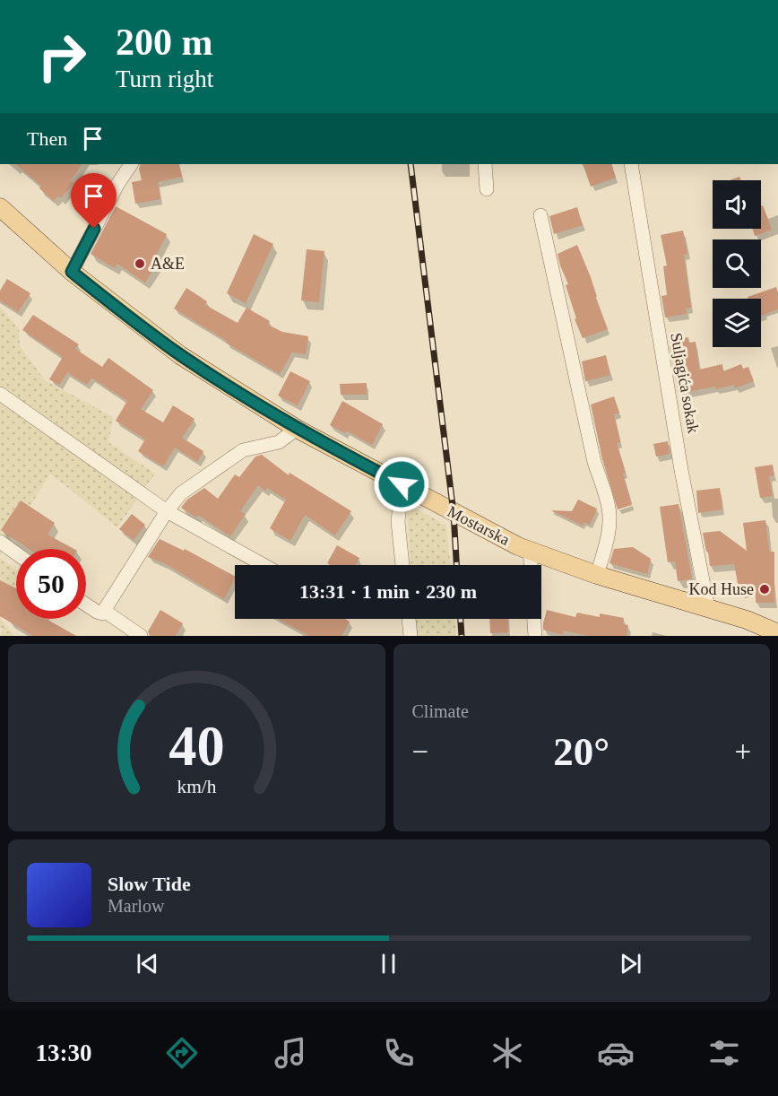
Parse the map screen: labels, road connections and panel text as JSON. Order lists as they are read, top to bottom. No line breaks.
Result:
{"streets":{"main road":["Mostarska"],"street":["Suljagića sokak"]},"crossings":[["Suljagića sokak","Mostarska"]],"places":["A&E","Kod Huse"],"page":{"turn":["200 m","Turn right"],"then":"Then","limit":"50","trip":"13:31 · 1 min · 230 m","tile":"Climate","heat":["−","20°","+"],"song":["Slow Tide","Marlow"],"tabs":"13:30","gauge":["40","km/h"]}}
